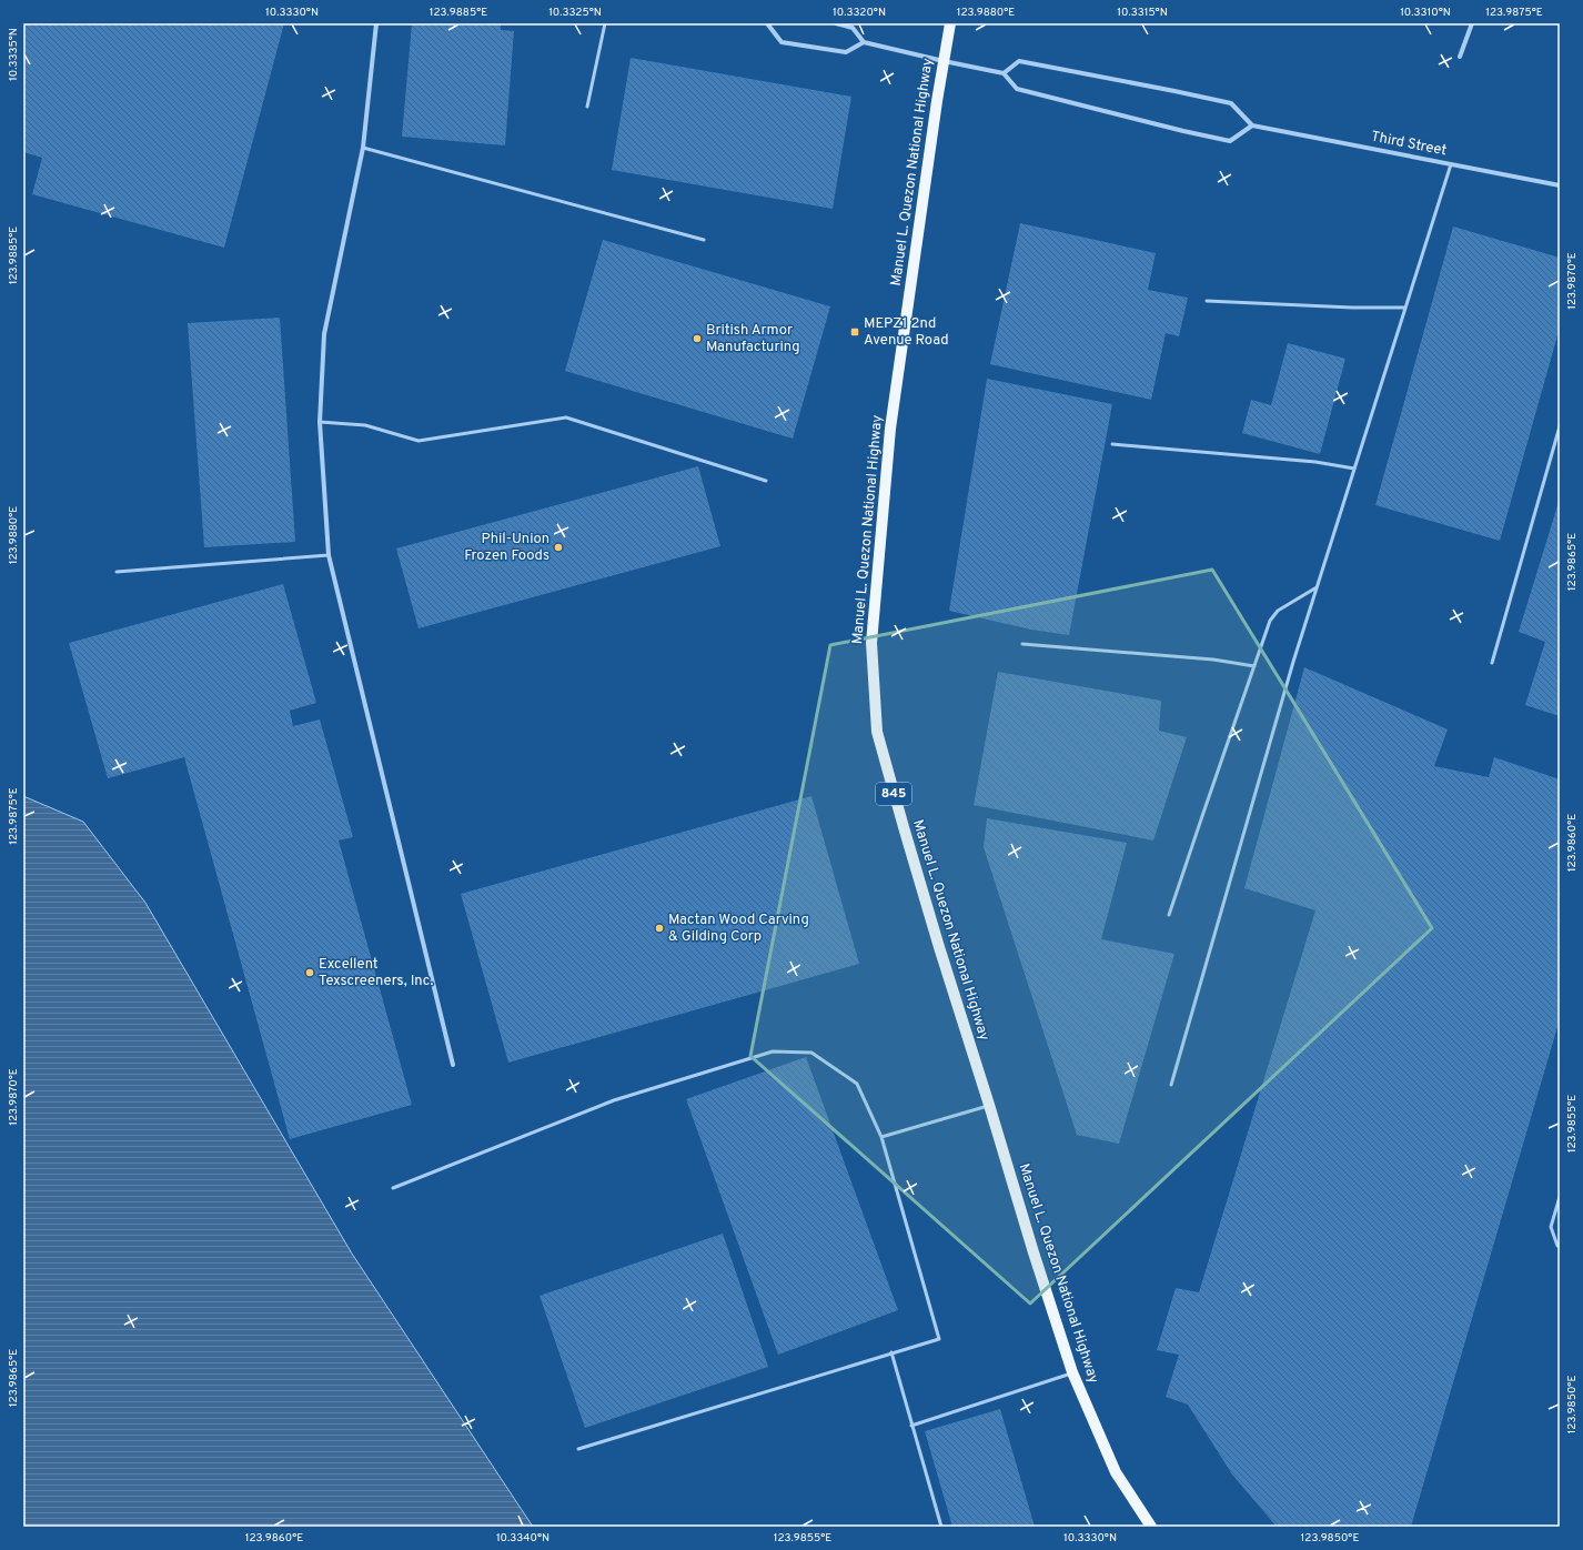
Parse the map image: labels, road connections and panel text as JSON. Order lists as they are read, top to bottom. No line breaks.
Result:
{"streets":{"main road":["Manuel L. Quezon National Highway","845"],"street":["Third Street"]},"places":{"transit":["MEPZ1 2nd Avenue Road"],"other":["British Armor Manufacturing","Phil-Union Frozen Foods","Mactan Wood Carving & Gilding Corp","Excellent Texscreeners, Inc."]},"coordinates":["10.3330°N","123.9885°E","10.3325°N","10.3320°N","123.9880°E","10.3315°N","10.3310°N","123.9875°E","10.3335°N","123.9870°E","123.9865°E","123.9860°E","123.9855°E","123.9850°E","10.3340°N"]}
